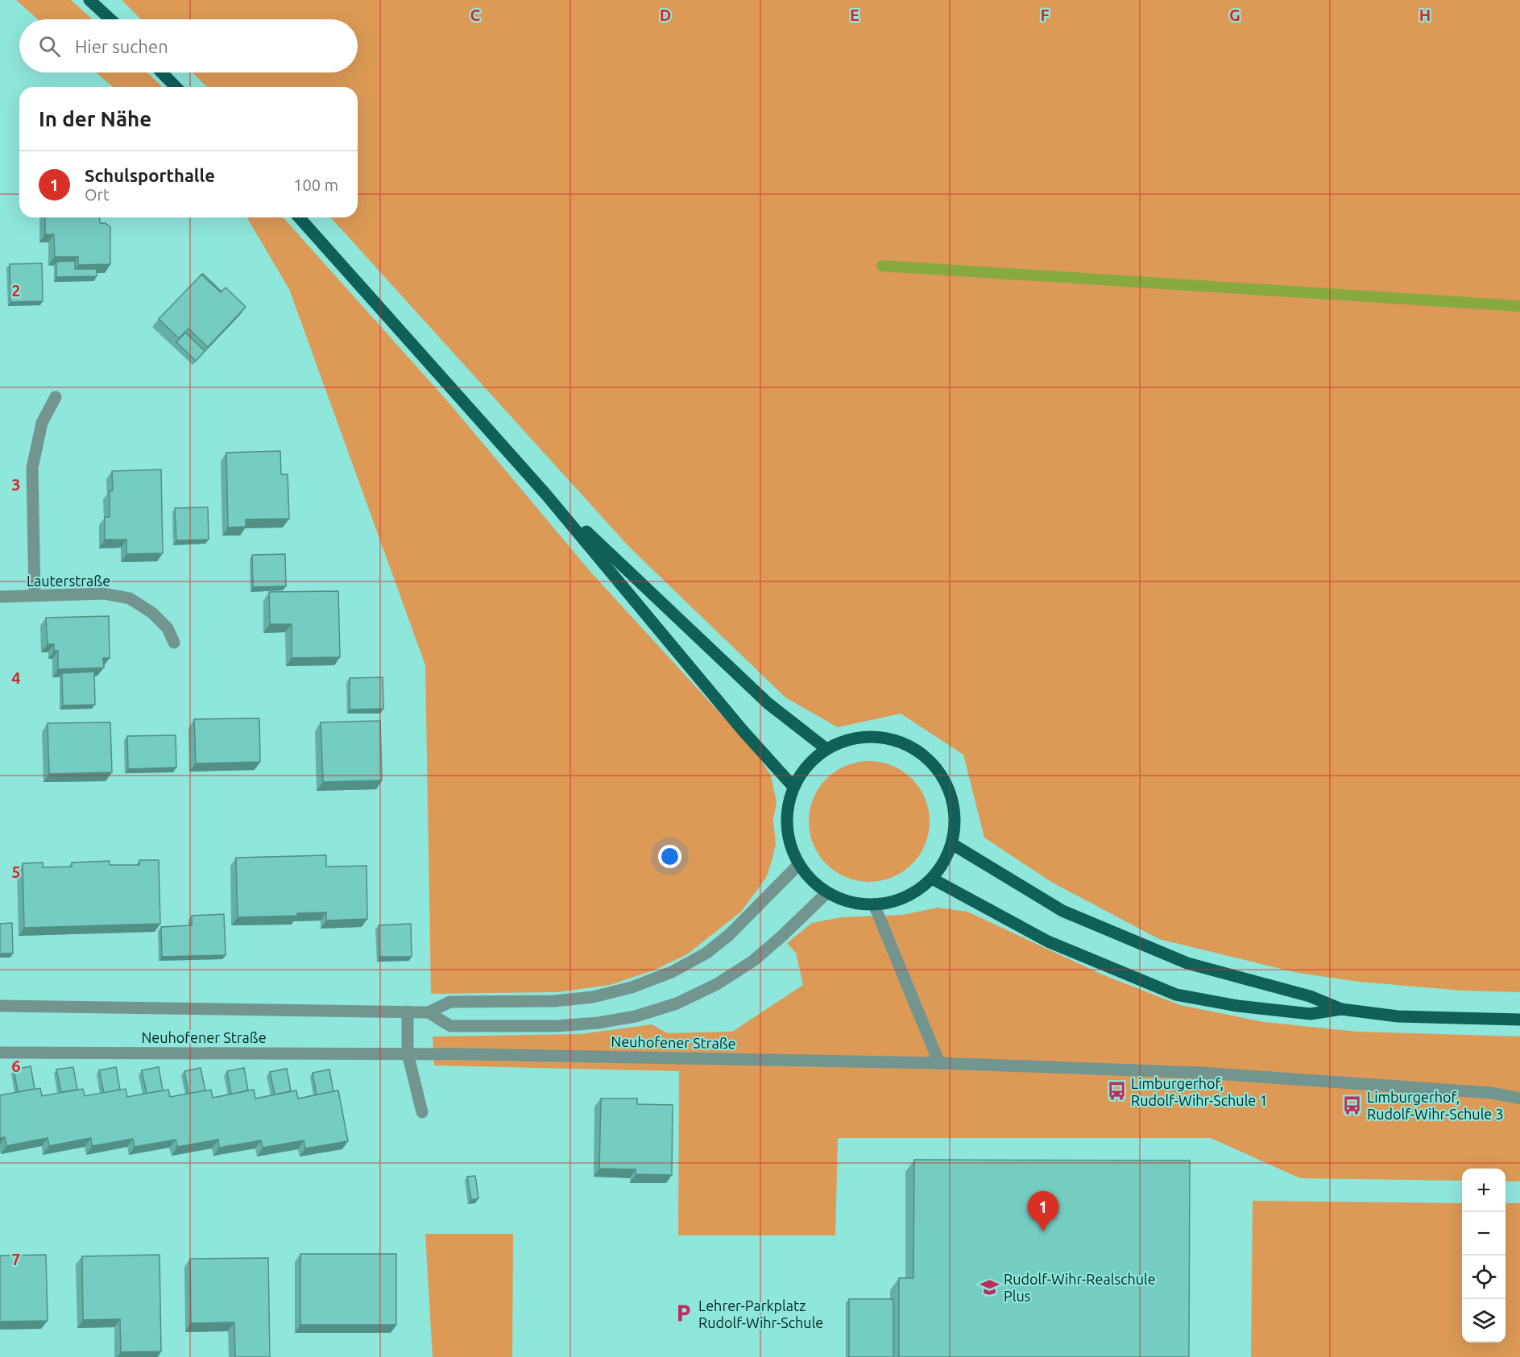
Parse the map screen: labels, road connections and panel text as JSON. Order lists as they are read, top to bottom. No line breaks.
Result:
{"streets":{"street":["Lauterstraße","Neuhofener Straße"]},"places":{"bus stop":["Limburgerhof, Rudolf-Wihr-Schule 1","Limburgerhof, Rudolf-Wihr-Schule 3"],"school or university":["Rudolf-Wihr-Realschule Plus"],"parking":["Lehrer-Parkplatz Rudolf-Wihr-Schule"]},"page":{"search":"Hier suchen","heading":"In der Nähe","list":[{"mark":"1","name":"Schulsporthalle","note":"Ort","value":"100 m"}],"map_buttons":["+","−"],"pins":"1"},"grid":{"columns":["C","D","E","F","G","H"],"rows":["2","3","4","5","6","7"]}}
